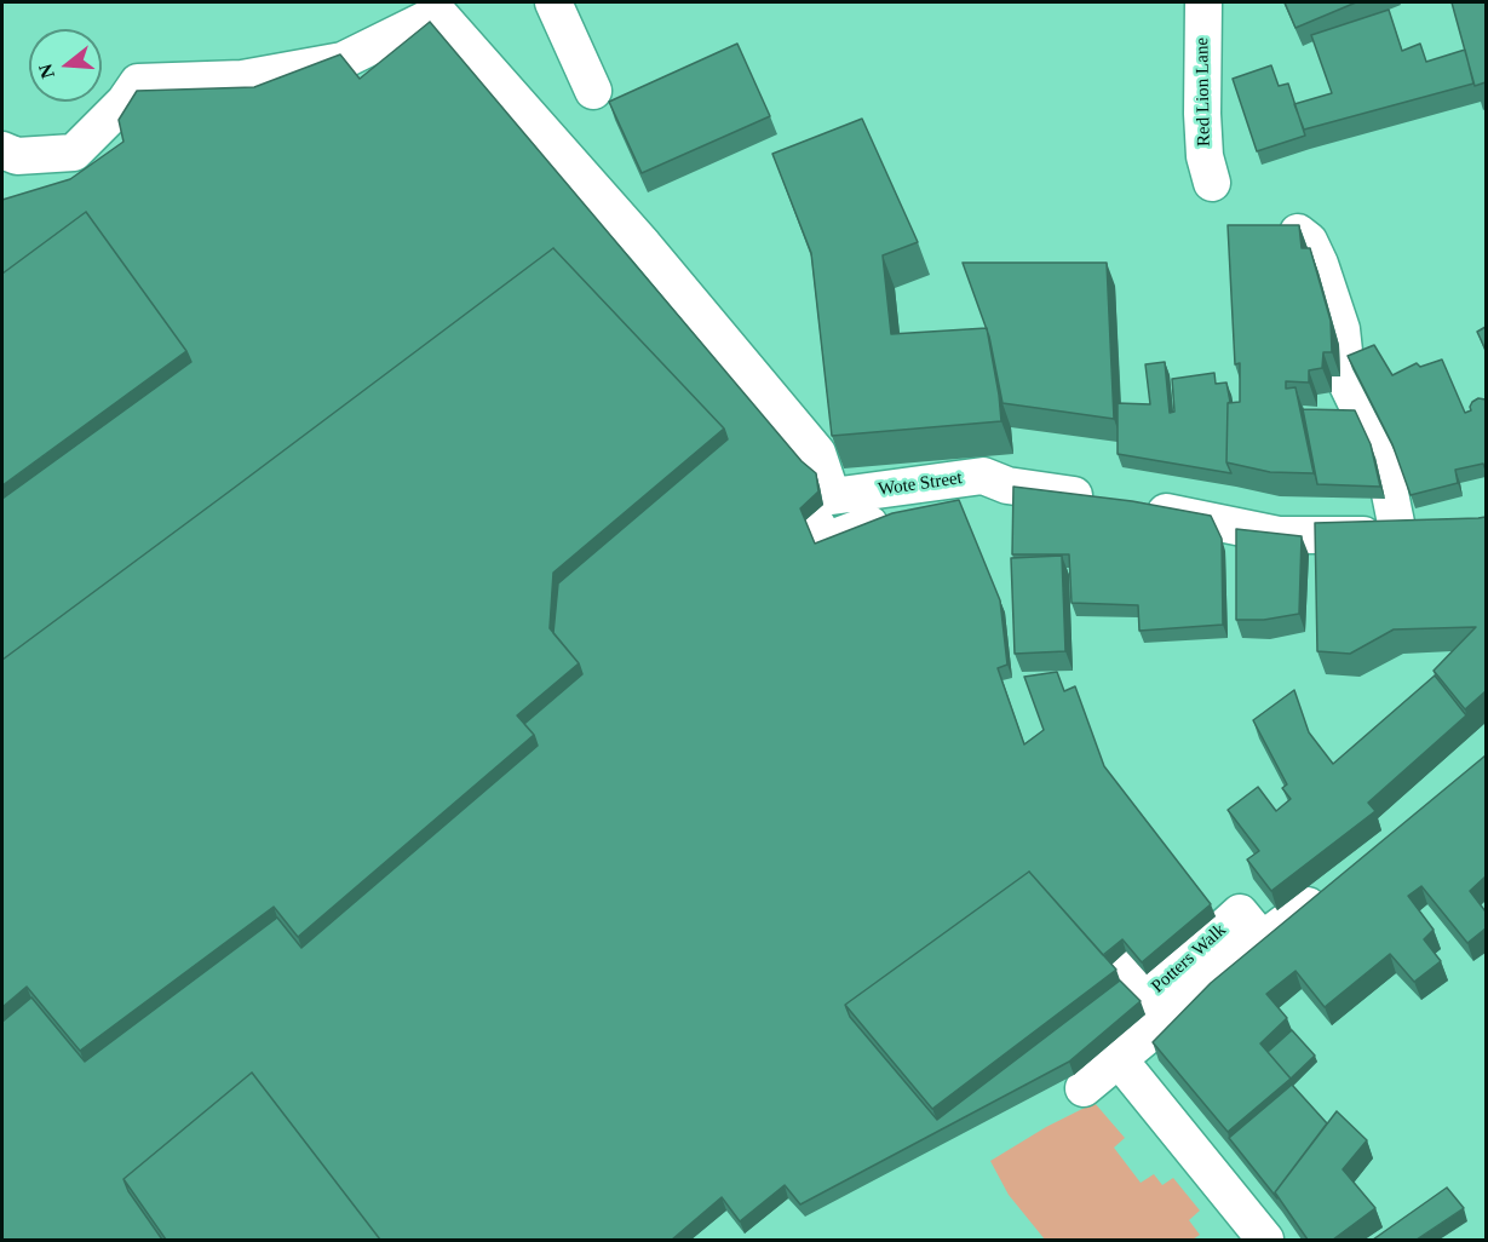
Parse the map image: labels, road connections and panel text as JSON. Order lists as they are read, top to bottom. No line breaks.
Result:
{"streets":{"street":["Red Lion Lane","Wote Street","Potters Walk"]},"north":"left"}
